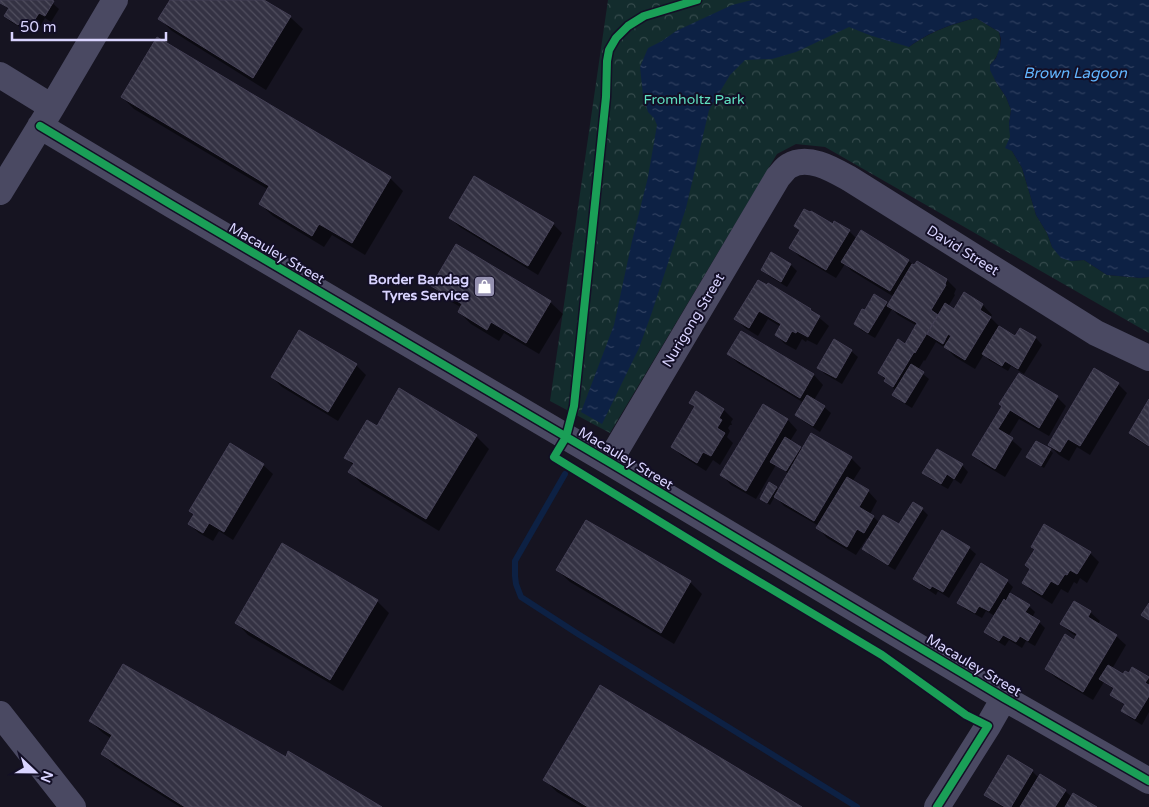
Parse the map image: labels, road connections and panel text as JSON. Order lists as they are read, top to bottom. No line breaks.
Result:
{"streets":{"street":["David Street","Macauley Street","Nurigong Street"]},"crossings":[["David Street","Nurigong Street"],["Macauley Street","Nurigong Street"]],"water":["Brown Lagoon"],"parks":["Fromholtz Park"],"places":{"shop":["Border Bandag Tyres Service"]},"scale_bar":"50 m","north":"right"}
